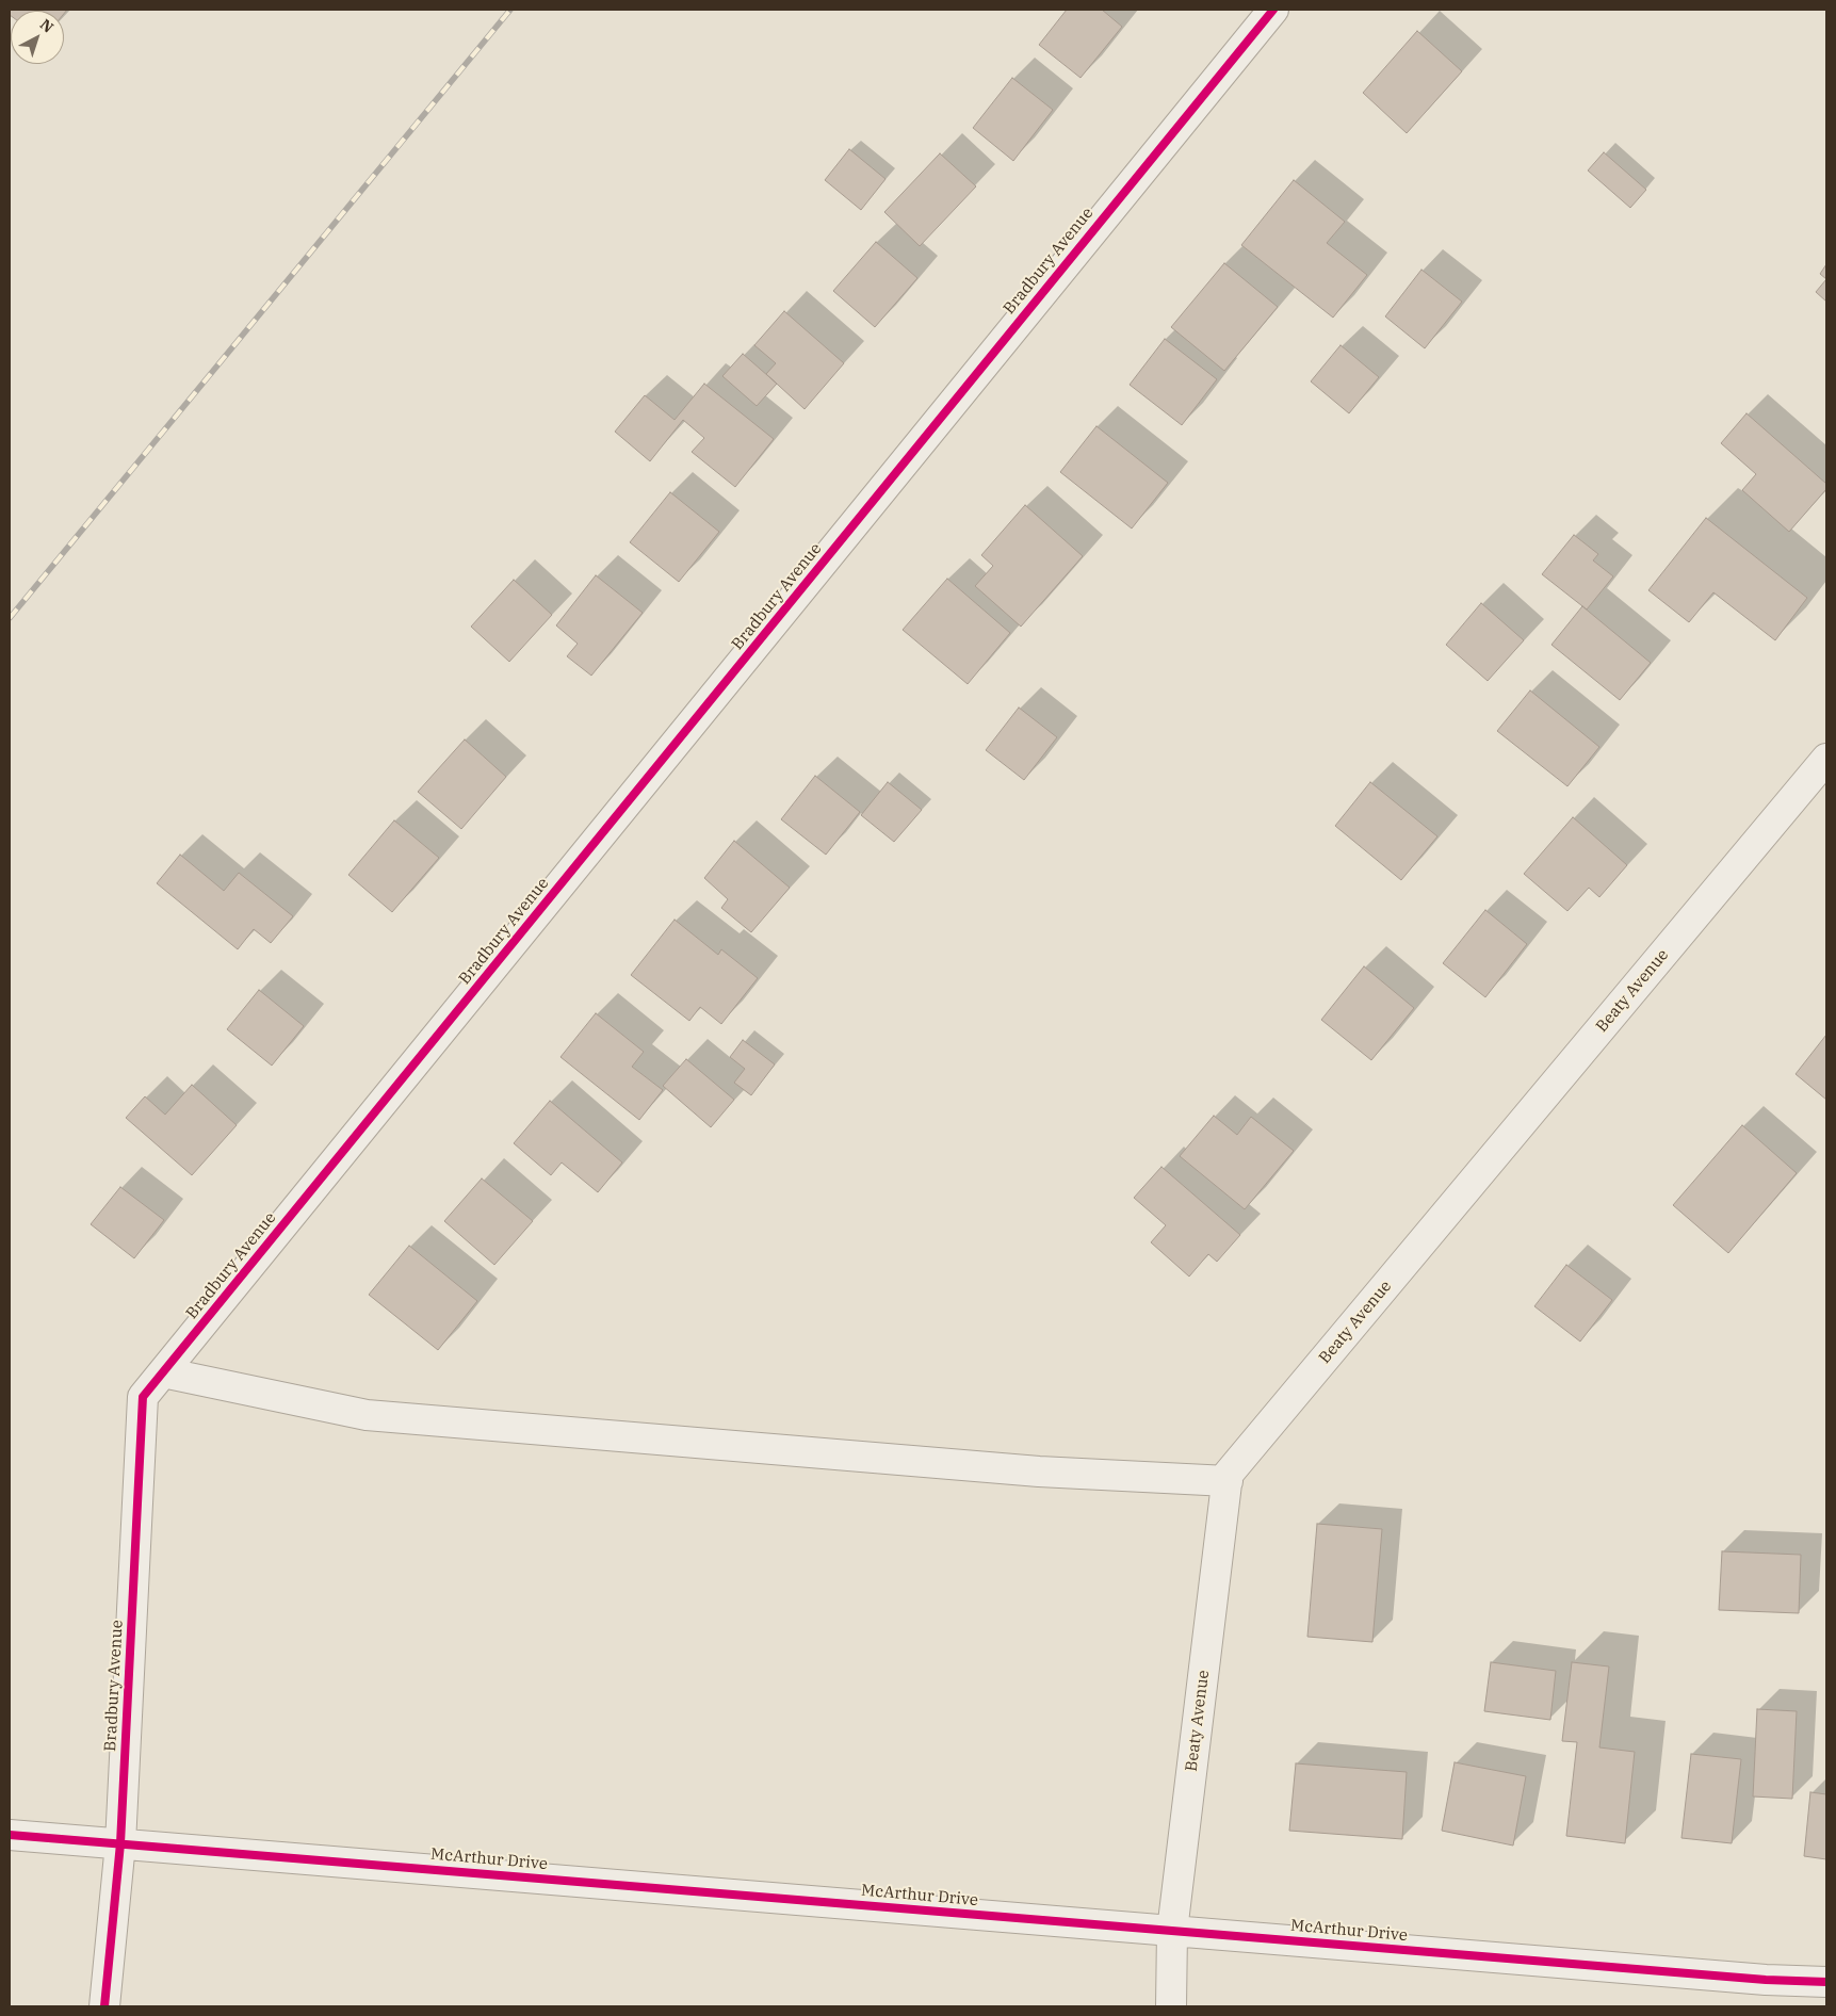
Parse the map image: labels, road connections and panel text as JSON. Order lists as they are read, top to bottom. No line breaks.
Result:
{"streets":{"street":["Bradbury Avenue","Beaty Avenue","McArthur Drive"]},"crossings":[["Bradbury Avenue","McArthur Drive"],["Beaty Avenue","McArthur Drive"]],"north":"top right"}
